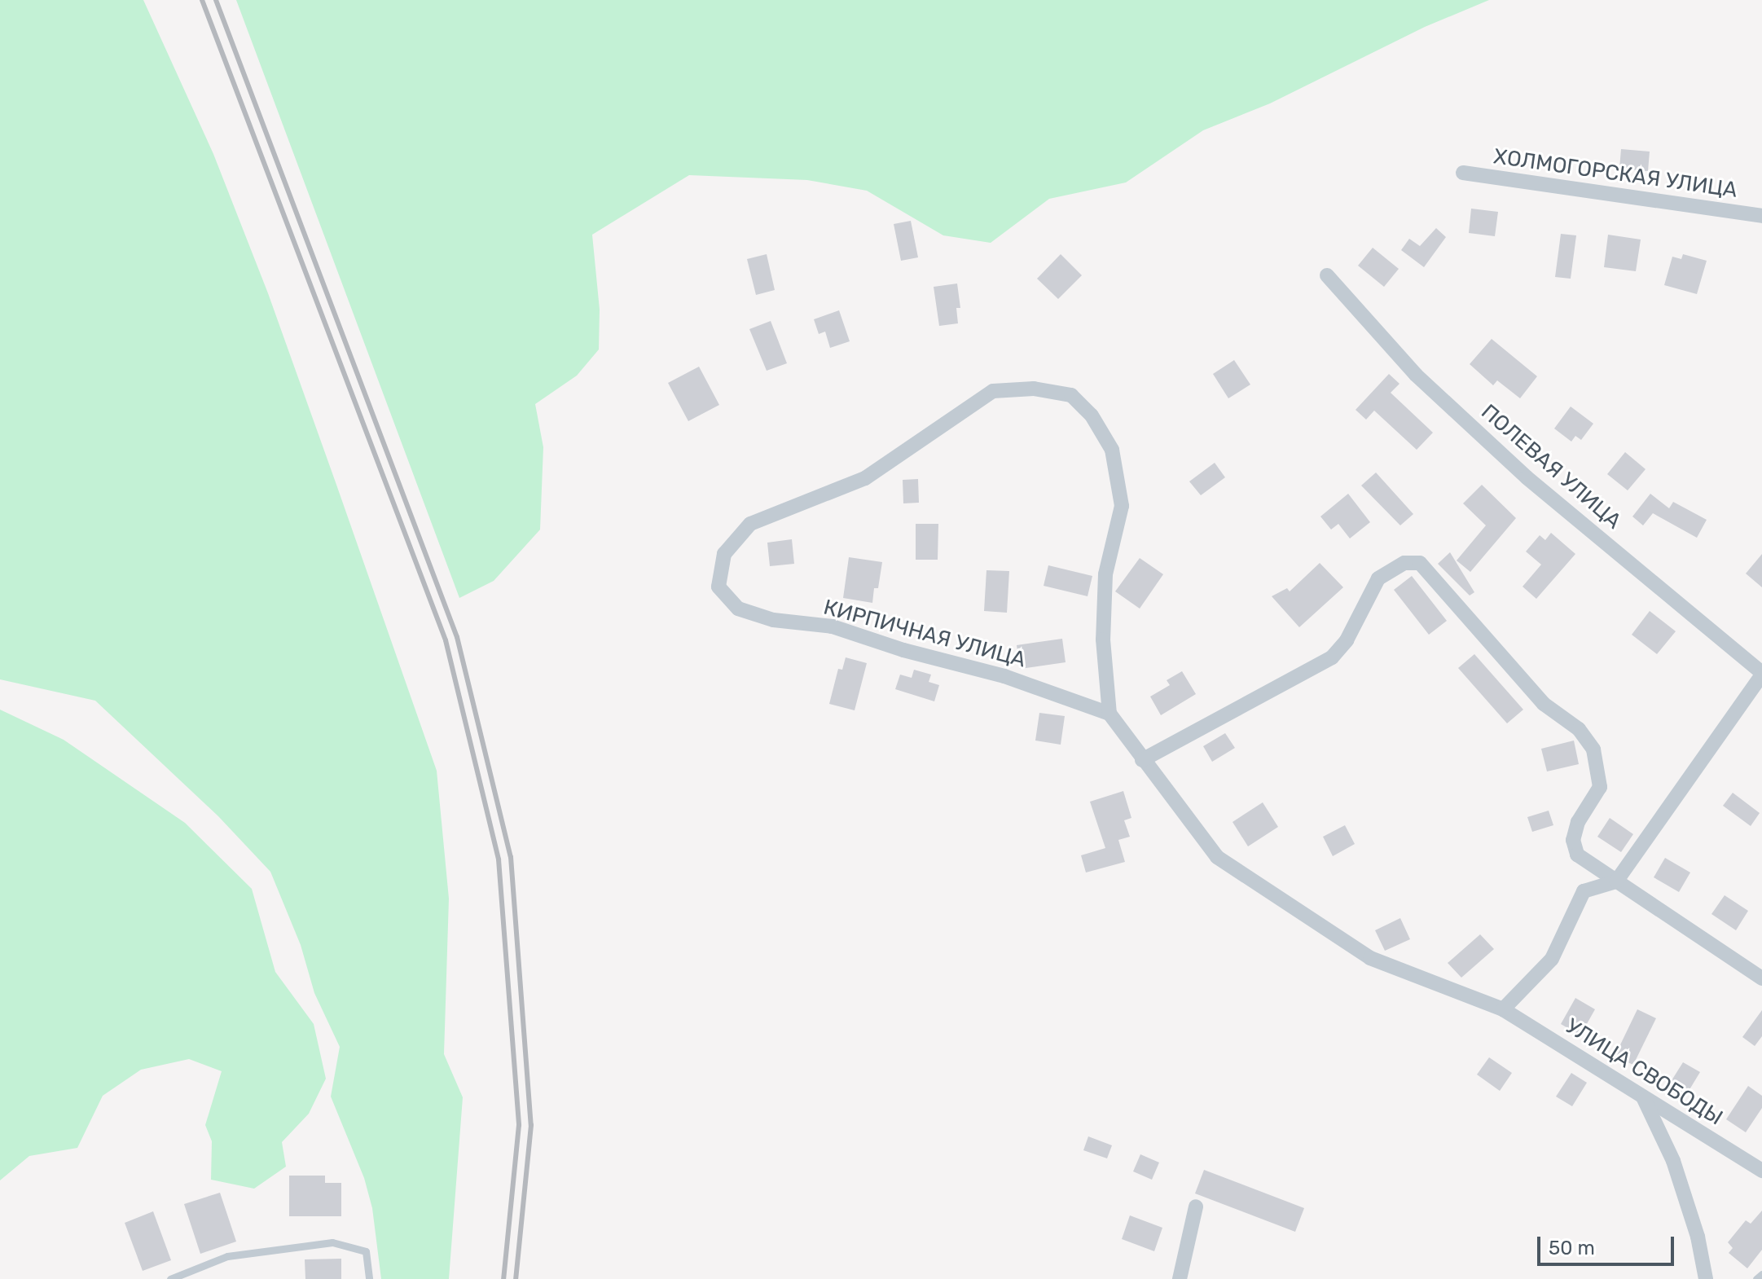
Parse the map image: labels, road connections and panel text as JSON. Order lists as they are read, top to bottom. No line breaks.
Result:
{"streets":{"street":["ХОЛМОГОРСКАЯ УЛИЦА","ПОЛЕВАЯ УЛИЦА","КИРПИЧНАЯ УЛИЦА","УЛИЦА СВОБОДЫ"]},"scale_bar":"50 m"}
